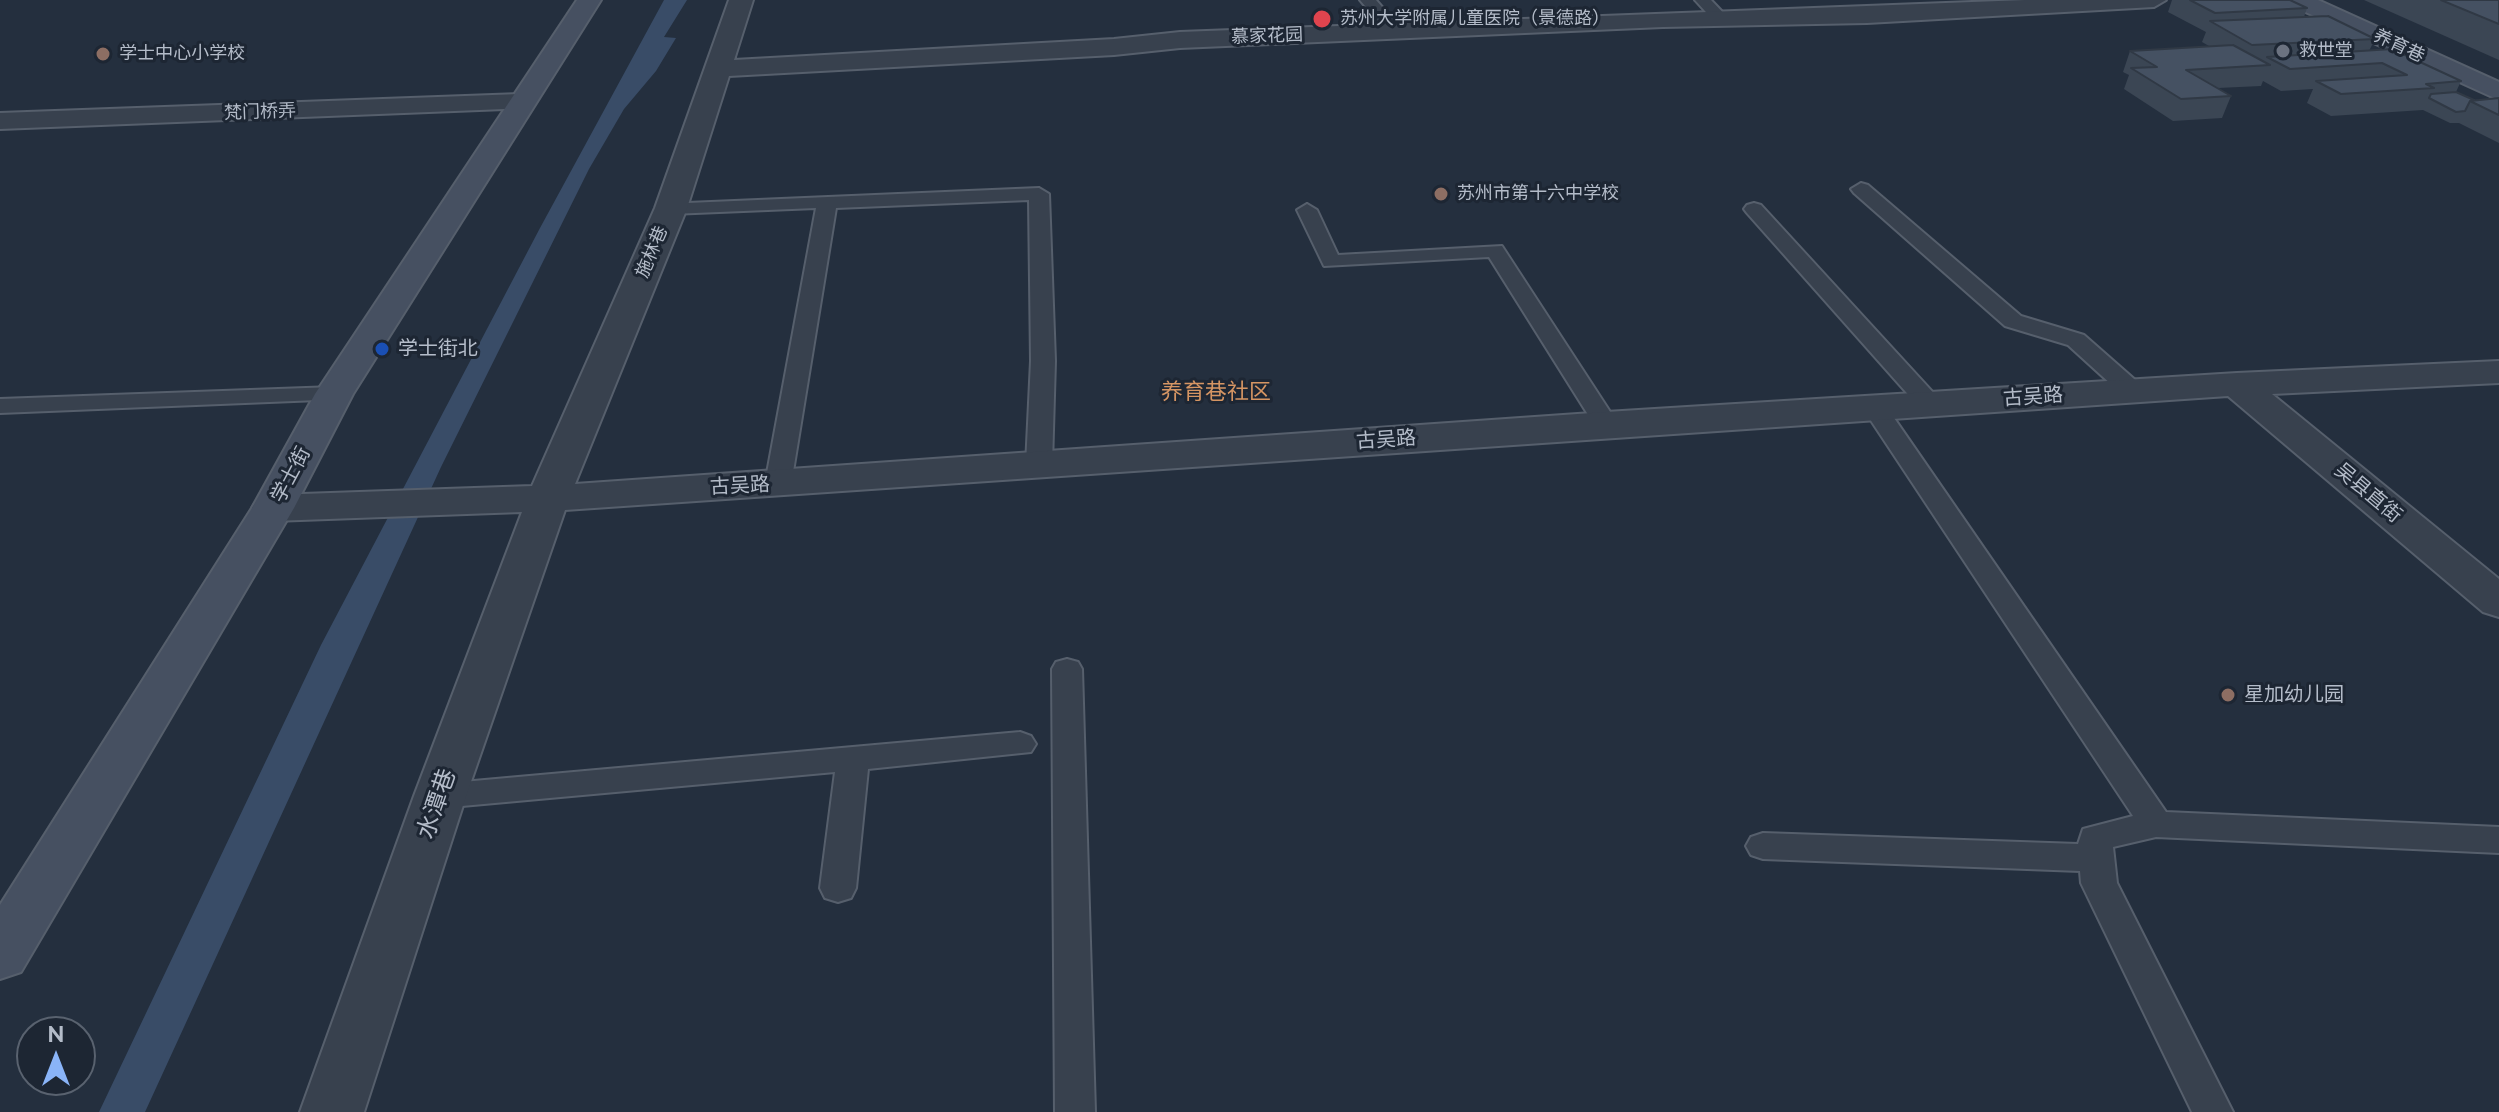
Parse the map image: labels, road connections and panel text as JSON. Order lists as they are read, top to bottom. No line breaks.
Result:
{"streets":{"street":["慕家花园","养育巷","梵门桥弄","施林巷","古吴路","学士街","吴县直街","水潭巷"]},"crossings":[["慕家花园","施林巷"],["梵门桥弄","学士街"],["施林巷","古吴路"],["施林巷","水潭巷"],["古吴路","学士街"],["古吴路","吴县直街"],["古吴路","水潭巷"]],"districts":["养育巷社区"],"places":["苏州大学附属儿童医院（景德路）","救世堂","学士中心小学校","苏州市第十六中学校","学士街北","星加幼儿园"],"north":"top"}
